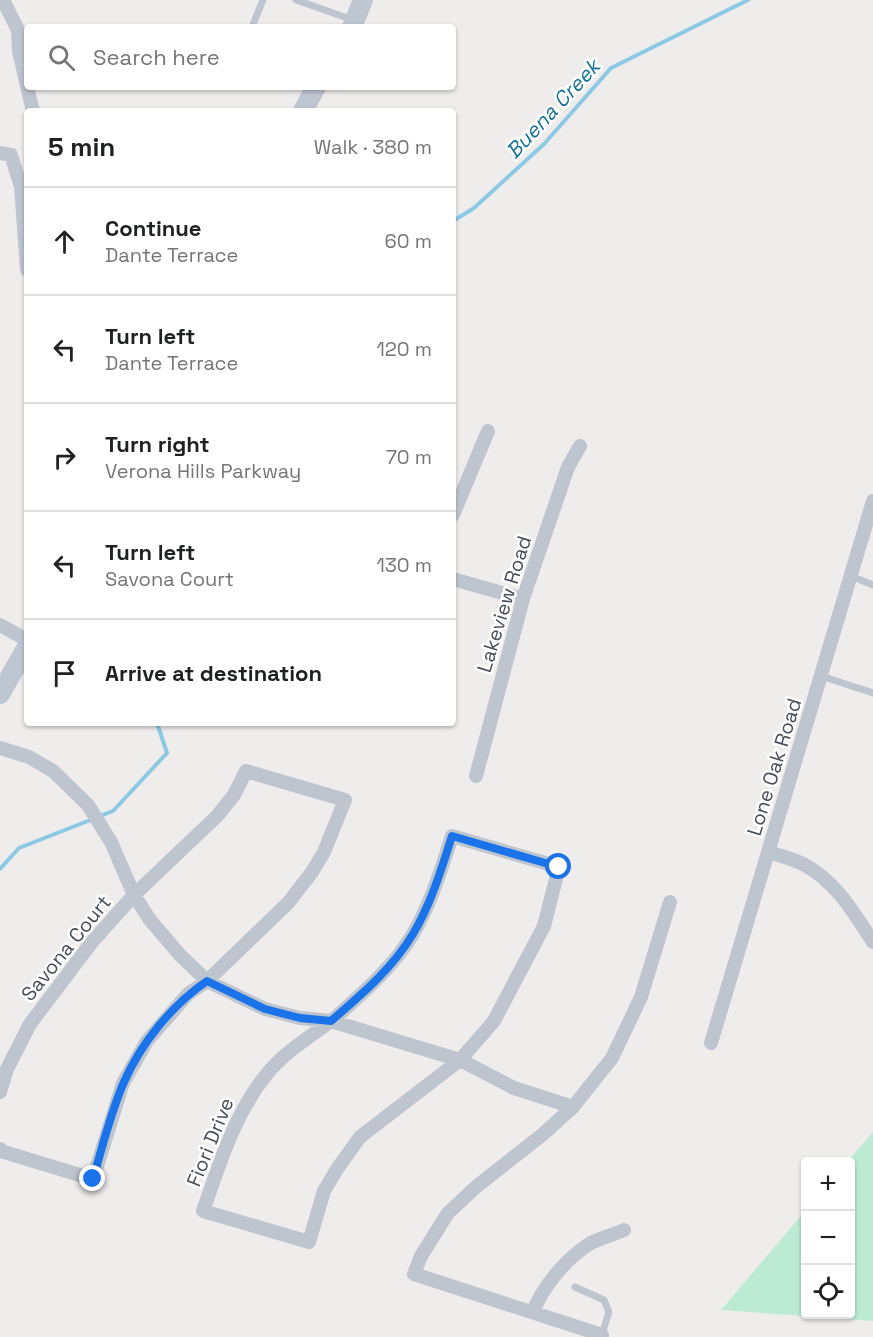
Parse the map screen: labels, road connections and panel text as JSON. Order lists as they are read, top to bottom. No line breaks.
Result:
{"streets":{"street":["Lakeview Road","Lone Oak Road","Savona Court","Fiori Drive"]},"water":["Buena Creek"],"page":{"search":"Search here","heading":["5 min","Walk · 380 m"],"list":[["Continue","Dante Terrace","60 m"],["Turn left","Dante Terrace","120 m"],["Turn right","Verona Hills Parkway","70 m"],["Turn left","Savona Court","130 m"],"Arrive at destination"],"map_buttons":["+","−"]}}
